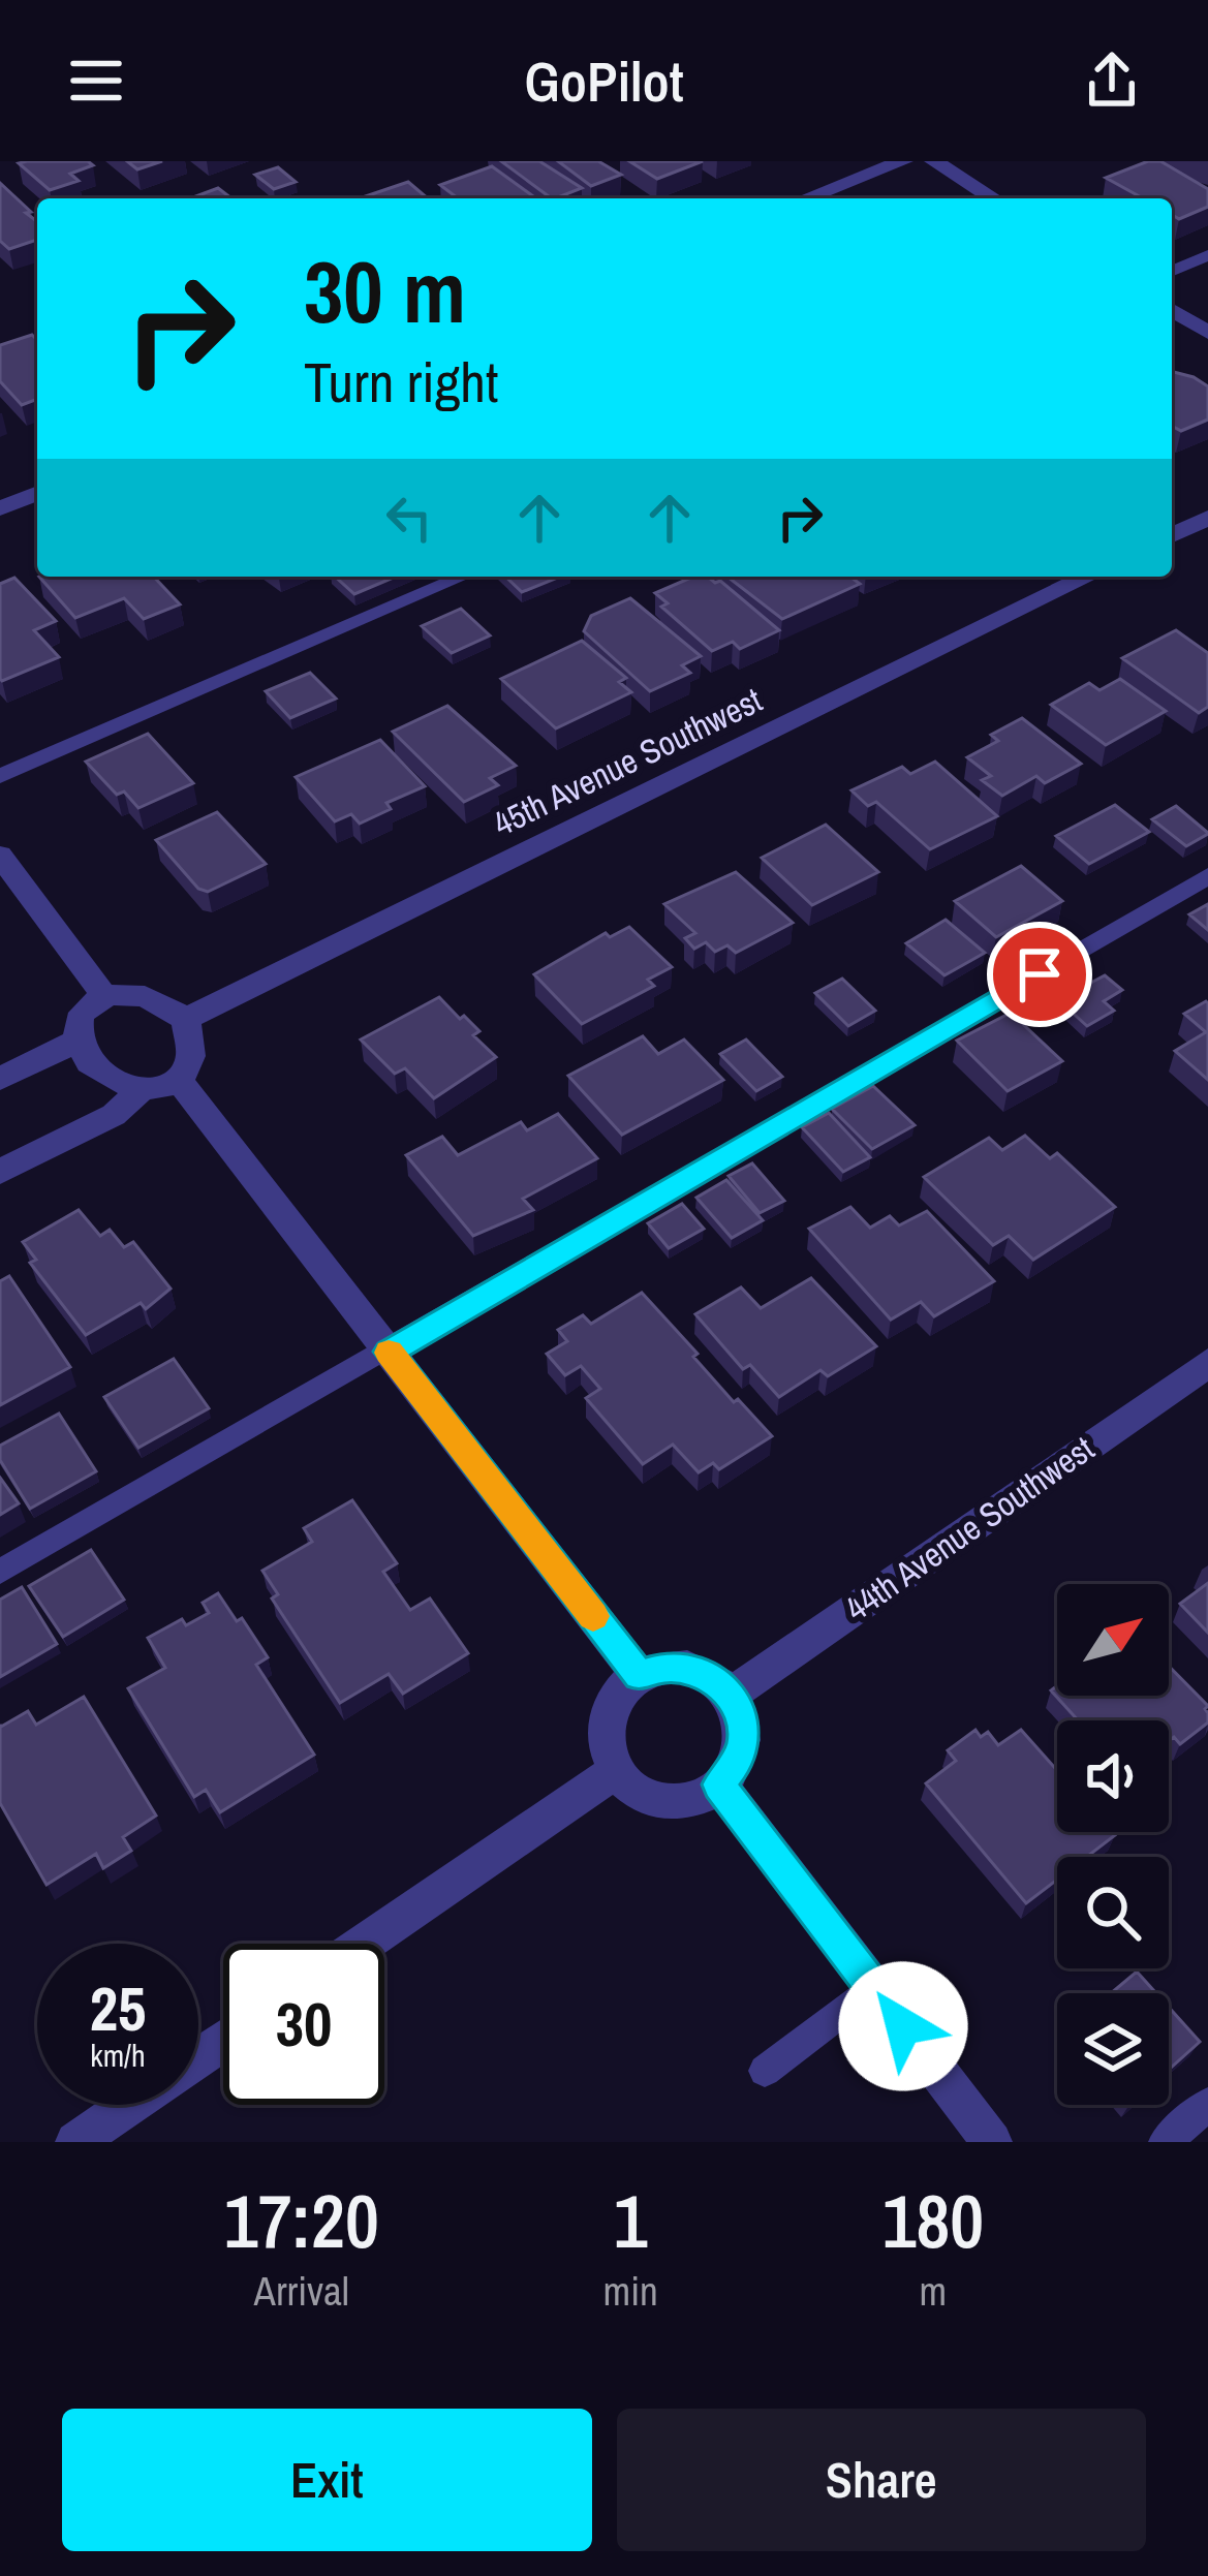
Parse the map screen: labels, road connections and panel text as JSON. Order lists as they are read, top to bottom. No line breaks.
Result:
{"streets":{"street":["45th Avenue Southwest","44th Avenue Southwest"]},"north":"top right","page":{"header":"GoPilot","turn":["30 m","Turn right"],"speed":"25 km/h","limit":"30","eta":["17:20","Arrival","1","min","180","m"],"buttons":["Exit","Share"]}}
